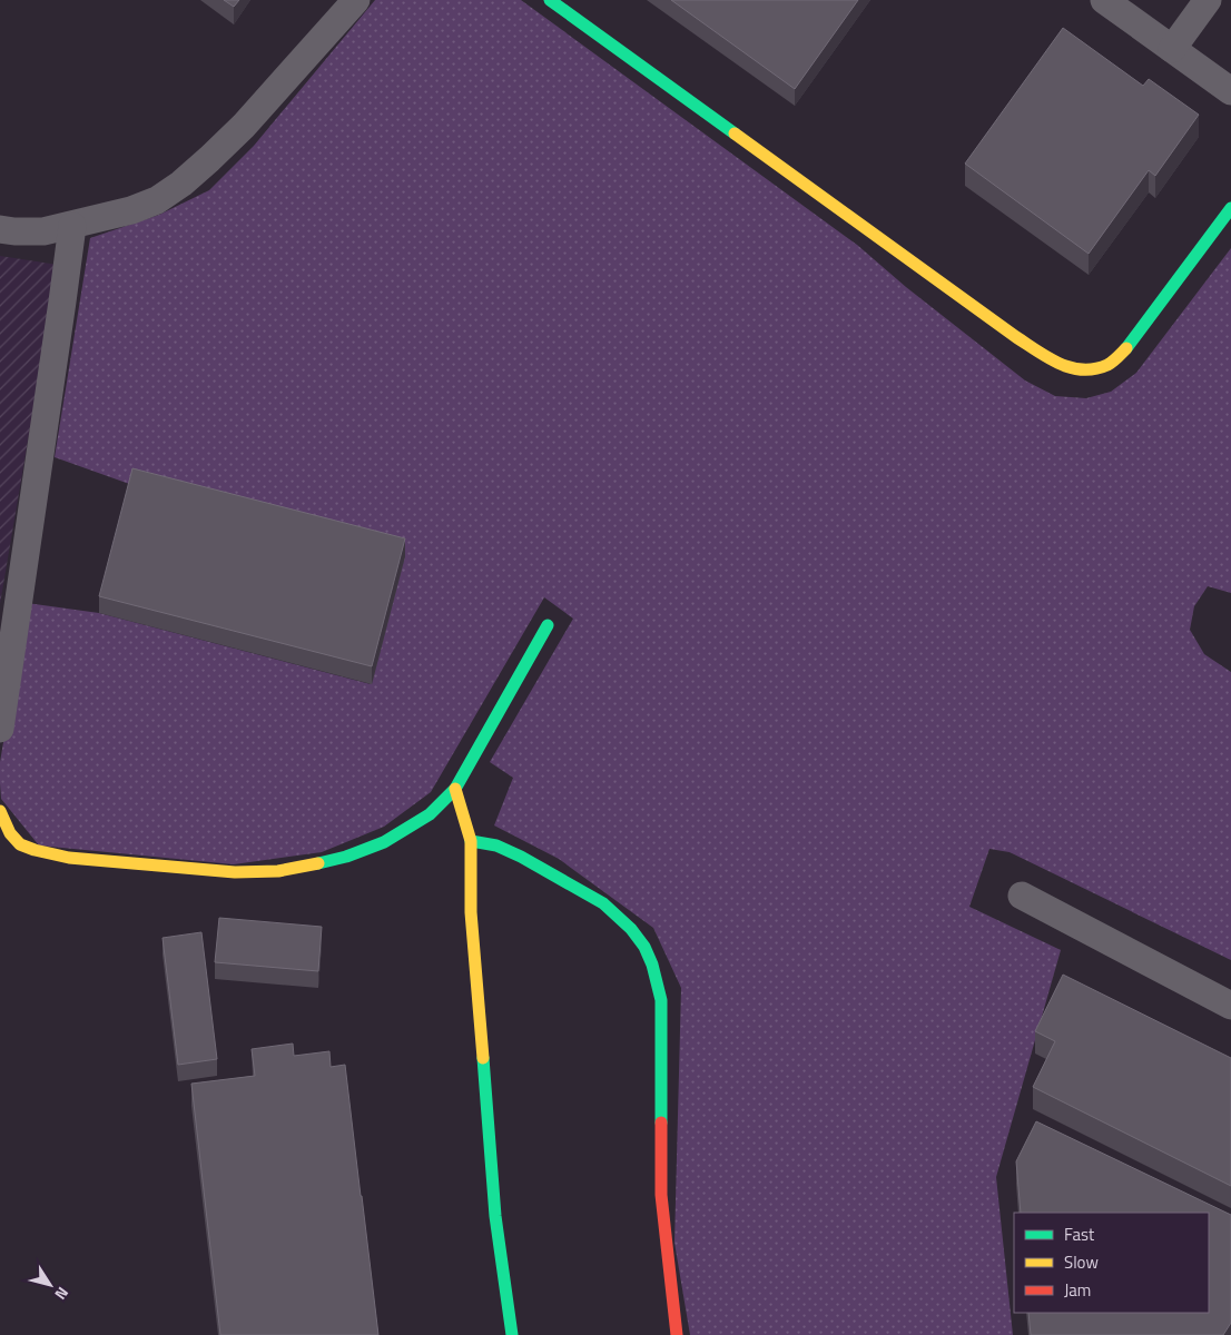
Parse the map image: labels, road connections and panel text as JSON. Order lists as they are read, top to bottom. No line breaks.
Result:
{"legend":["Fast","Slow","Jam"],"north":"bottom right"}
